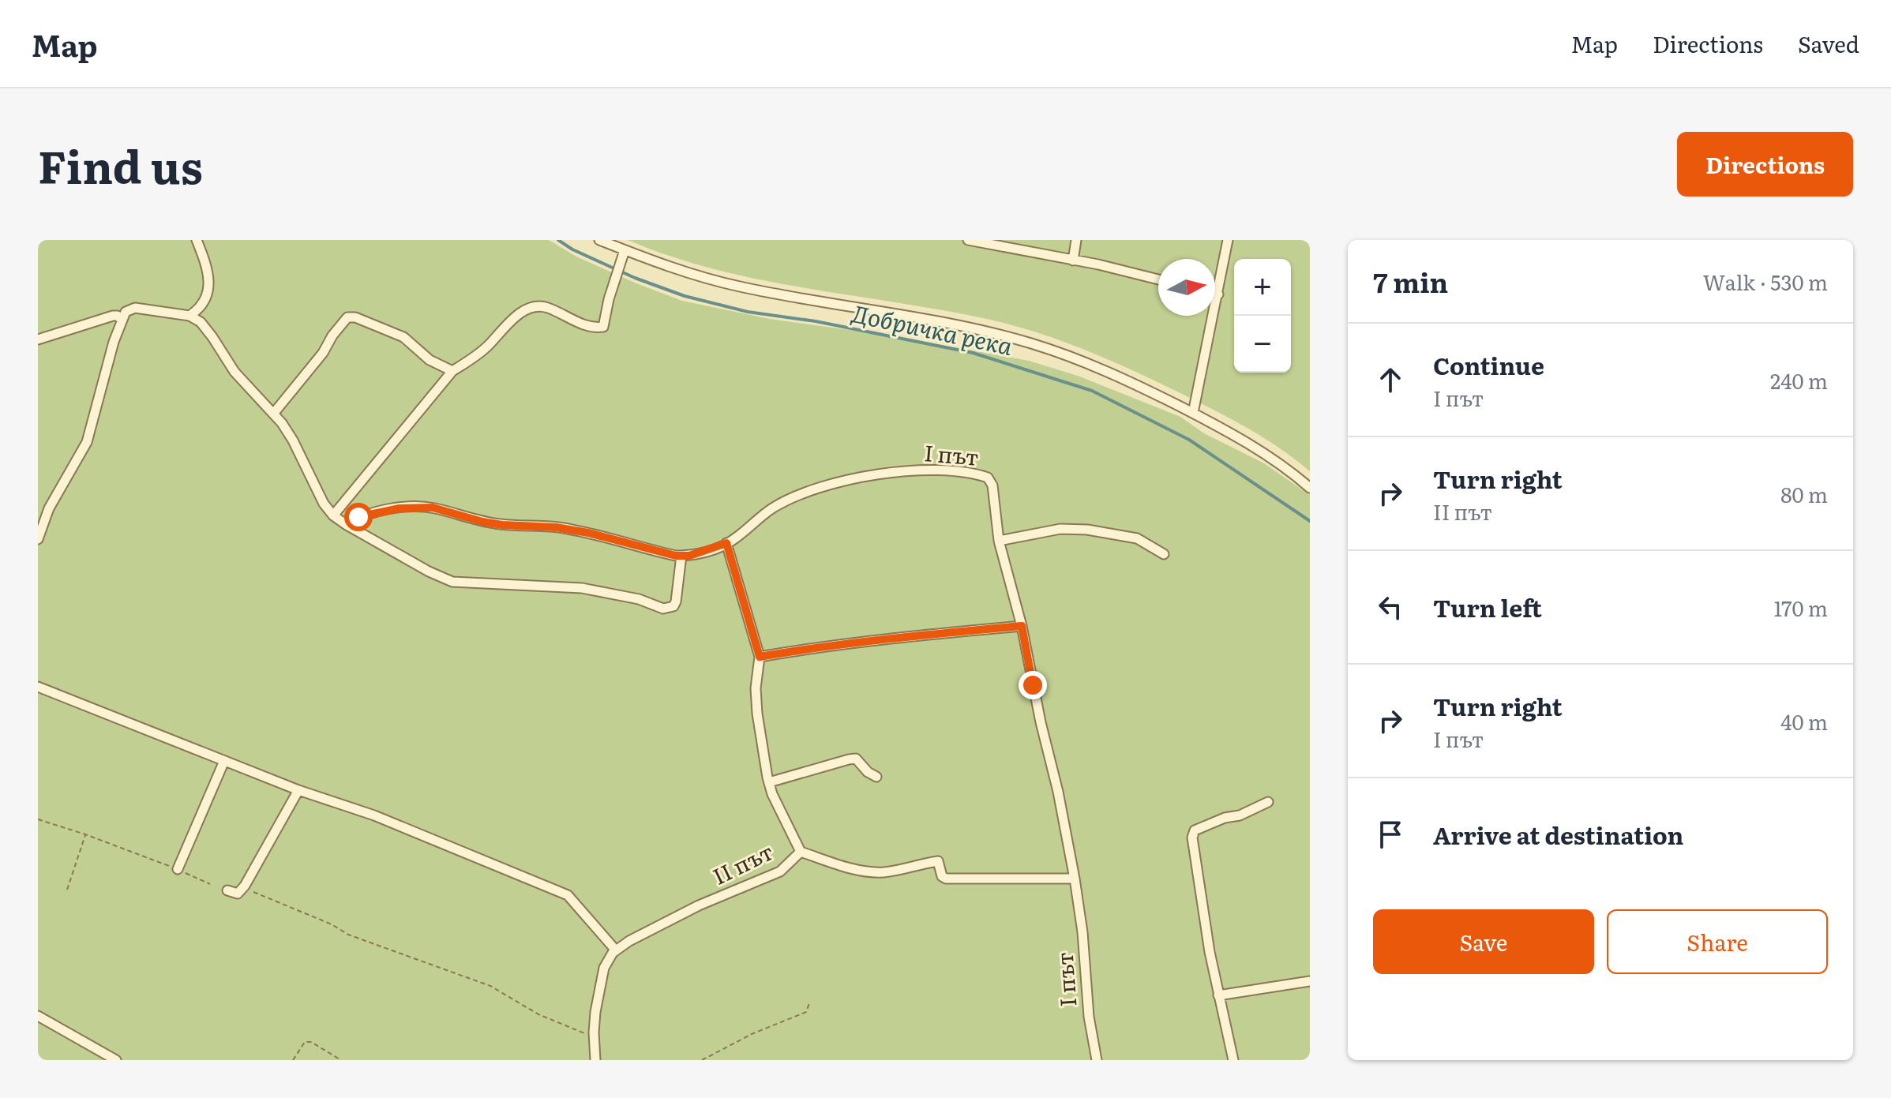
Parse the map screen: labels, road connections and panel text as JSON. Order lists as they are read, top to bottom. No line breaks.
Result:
{"streets":{"street":["І път","ІІ път"]},"crossings":[["І път","ІІ път"]],"water":["Добричка река"],"north":"right","page":{"header":"Map","nav":["Map","Directions","Saved"],"title":"Find us","buttons":["Directions",["Save","Share"]],"heading":["7 min","Walk · 530 m"],"map_buttons":["+","−"],"list":[["Continue","І път","240 m"],["Turn right","ІІ път","80 m"],["Turn left","170 m"],["Turn right","І път","40 m"],"Arrive at destination"]}}
